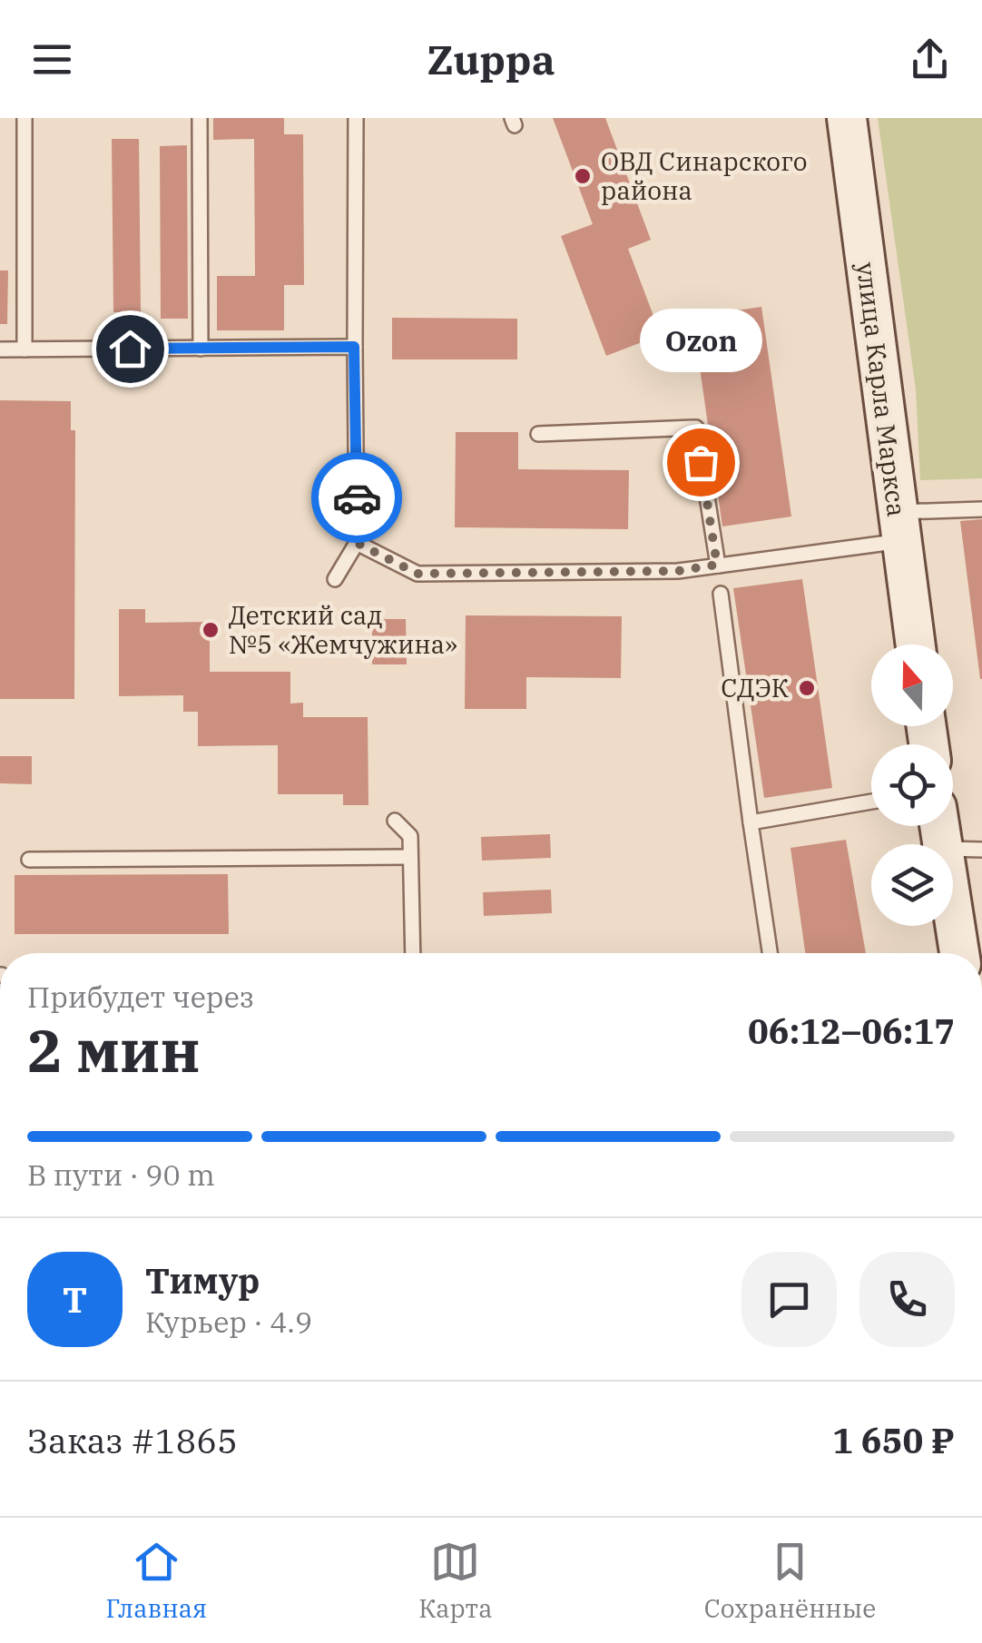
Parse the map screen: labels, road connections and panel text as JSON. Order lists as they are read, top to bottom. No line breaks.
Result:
{"streets":{"street":["улица Карла Маркса"]},"places":["ОВД Синарского района","Ozon","Детский сад №5 «Жемчужина»","СДЭК"],"north":"top","page":{"header":"Zuppa","bubble":"Ozon","heading":["2 мин","Прибудет через","06:12–06:17"],"panel":["Тимур","Курьер · 4.9","Заказ #1865","1 650 ₽"],"bar":"В пути · 90 m","round":"Т","tabs":["Главная","Карта","Сохранённые"]}}
